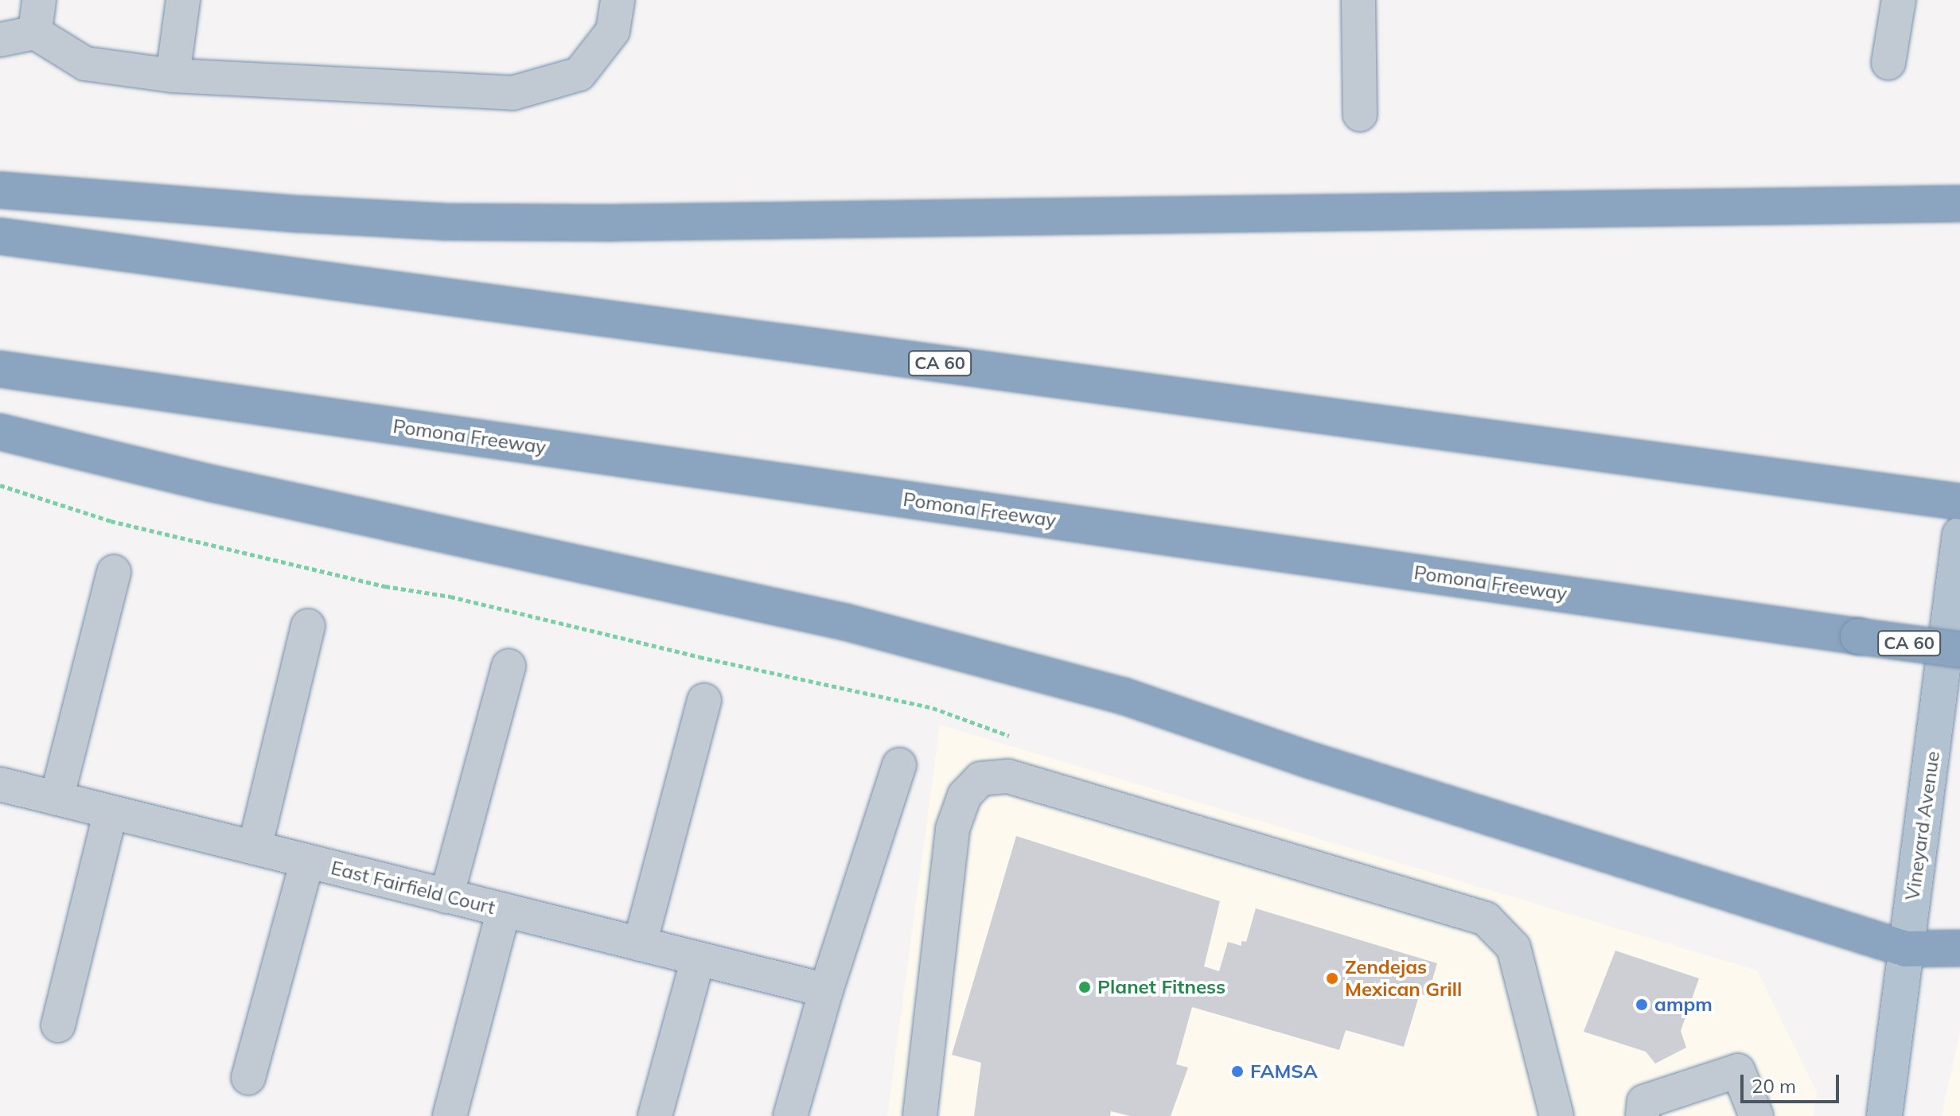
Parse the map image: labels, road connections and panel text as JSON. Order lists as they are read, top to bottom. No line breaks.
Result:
{"streets":{"highway":["CA 60","Pomona Freeway"],"main road":["Vineyard Avenue"],"street":["East Fairfield Court"]},"places":["Zendejas Mexican Grill","Planet Fitness","ampm","FAMSA"],"scale_bar":"20 m"}
